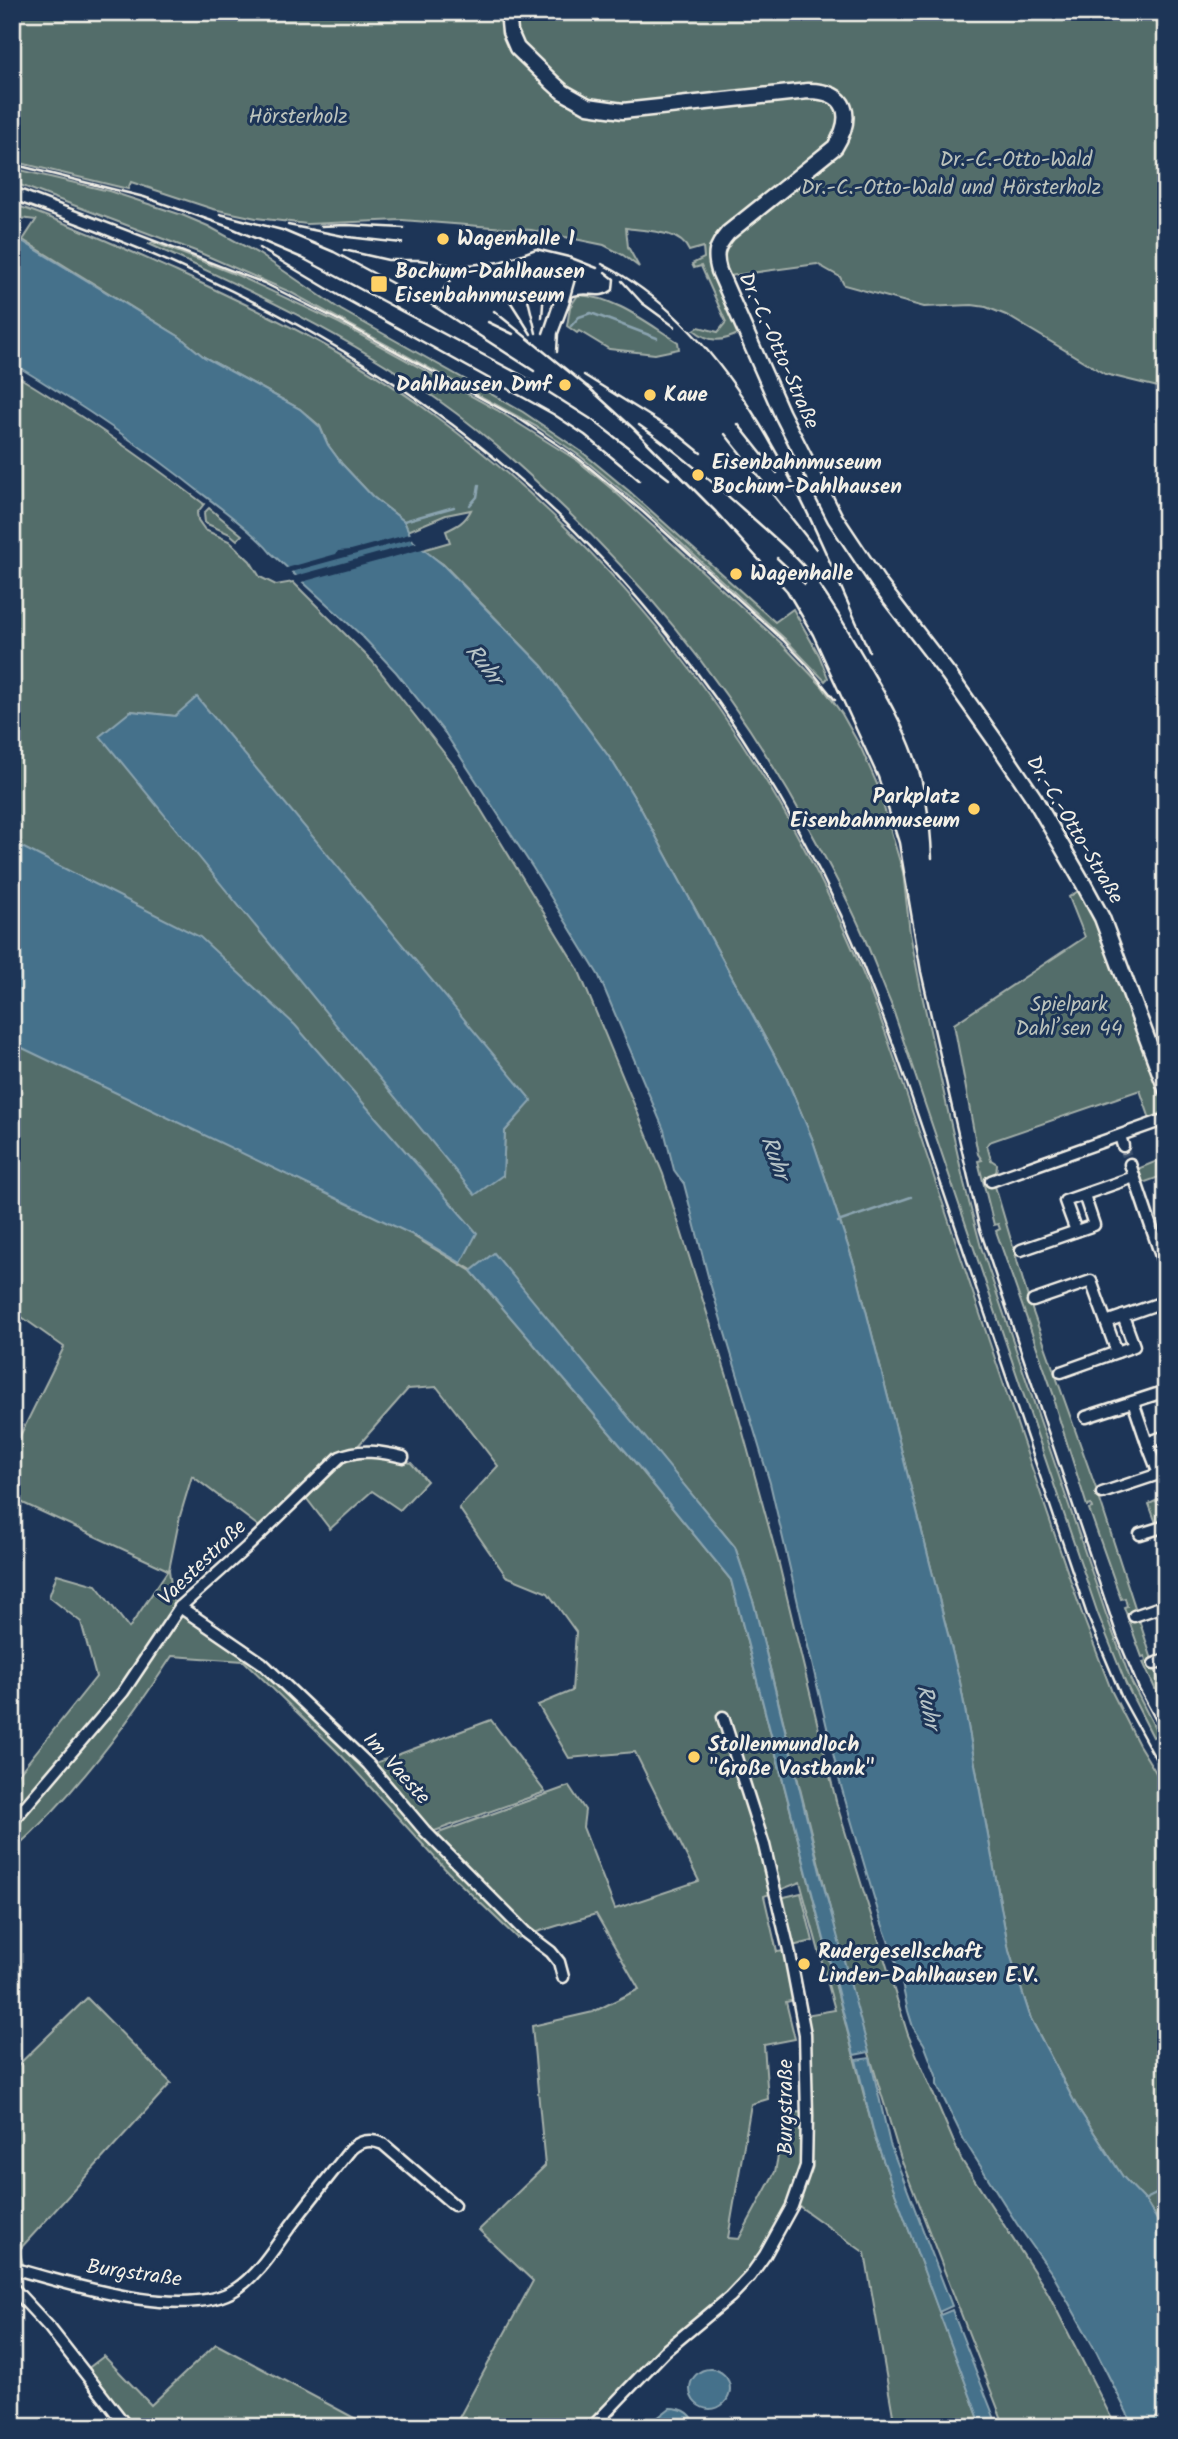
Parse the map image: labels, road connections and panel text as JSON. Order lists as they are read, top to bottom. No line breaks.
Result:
{"streets":{"street":["Dr.-C.-Otto-Straße","Vaestestraße","Im Vaeste","Burgstraße"]},"crossings":[["Vaestestraße","Im Vaeste"]],"water":["Ruhr"],"parks":["Hörsterholz","Dr.-C.-Otto-Wald","Dr.-C.-Otto-Wald und Hörsterholz","Spielpark Dahl’sen 44"],"places":{"other":["Wagenhalle 1","Dahlhausen Dmf","Kaue","Eisenbahnmuseum Bochum-Dahlhausen","Wagenhalle","Parkplatz Eisenbahnmuseum","Stollenmundloch \"Große Vastbank\"","Rudergesellschaft Linden-Dahlhausen E.V."],"transit":["Bochum-Dahlhausen Eisenbahnmuseum"]}}
